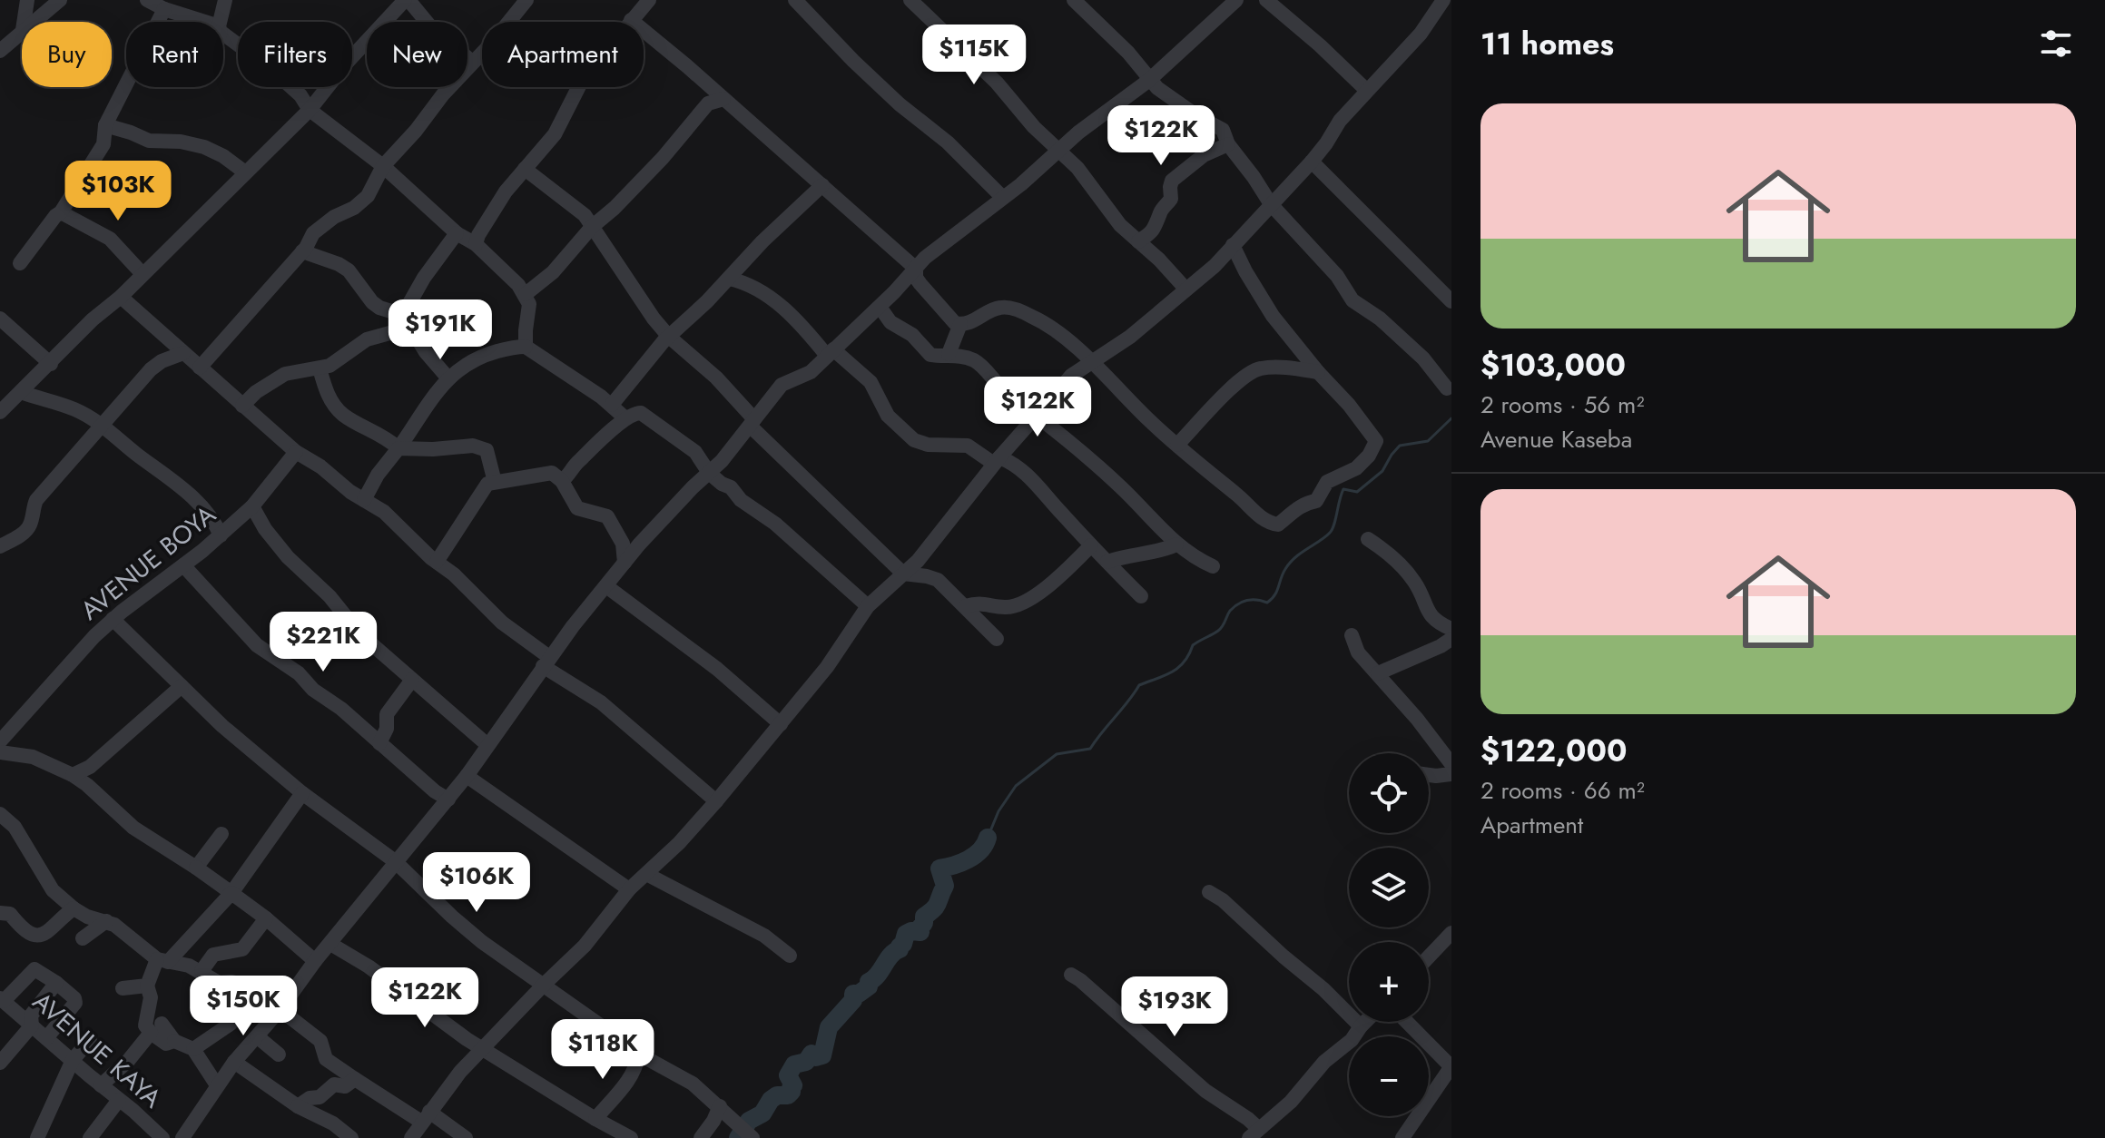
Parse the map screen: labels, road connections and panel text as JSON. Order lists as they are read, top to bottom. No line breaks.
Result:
{"streets":{"street":["AVENUE BOYA","AVENUE KAYA"]},"page":{"heading":"11 homes","chip":["Buy","Rent","Filters","New","Apartment"],"price":["$115K","$122K","$103K","$191K","$122K","$221K","$106K","$122K","$150K","$193K","$118K"],"list":[{"name":"$103,000","note":"2 rooms · 56 m² · Avenue Kaseba"},{"name":"$122,000","note":"2 rooms · 66 m² · Apartment"}],"map_buttons":["+","−"]}}
